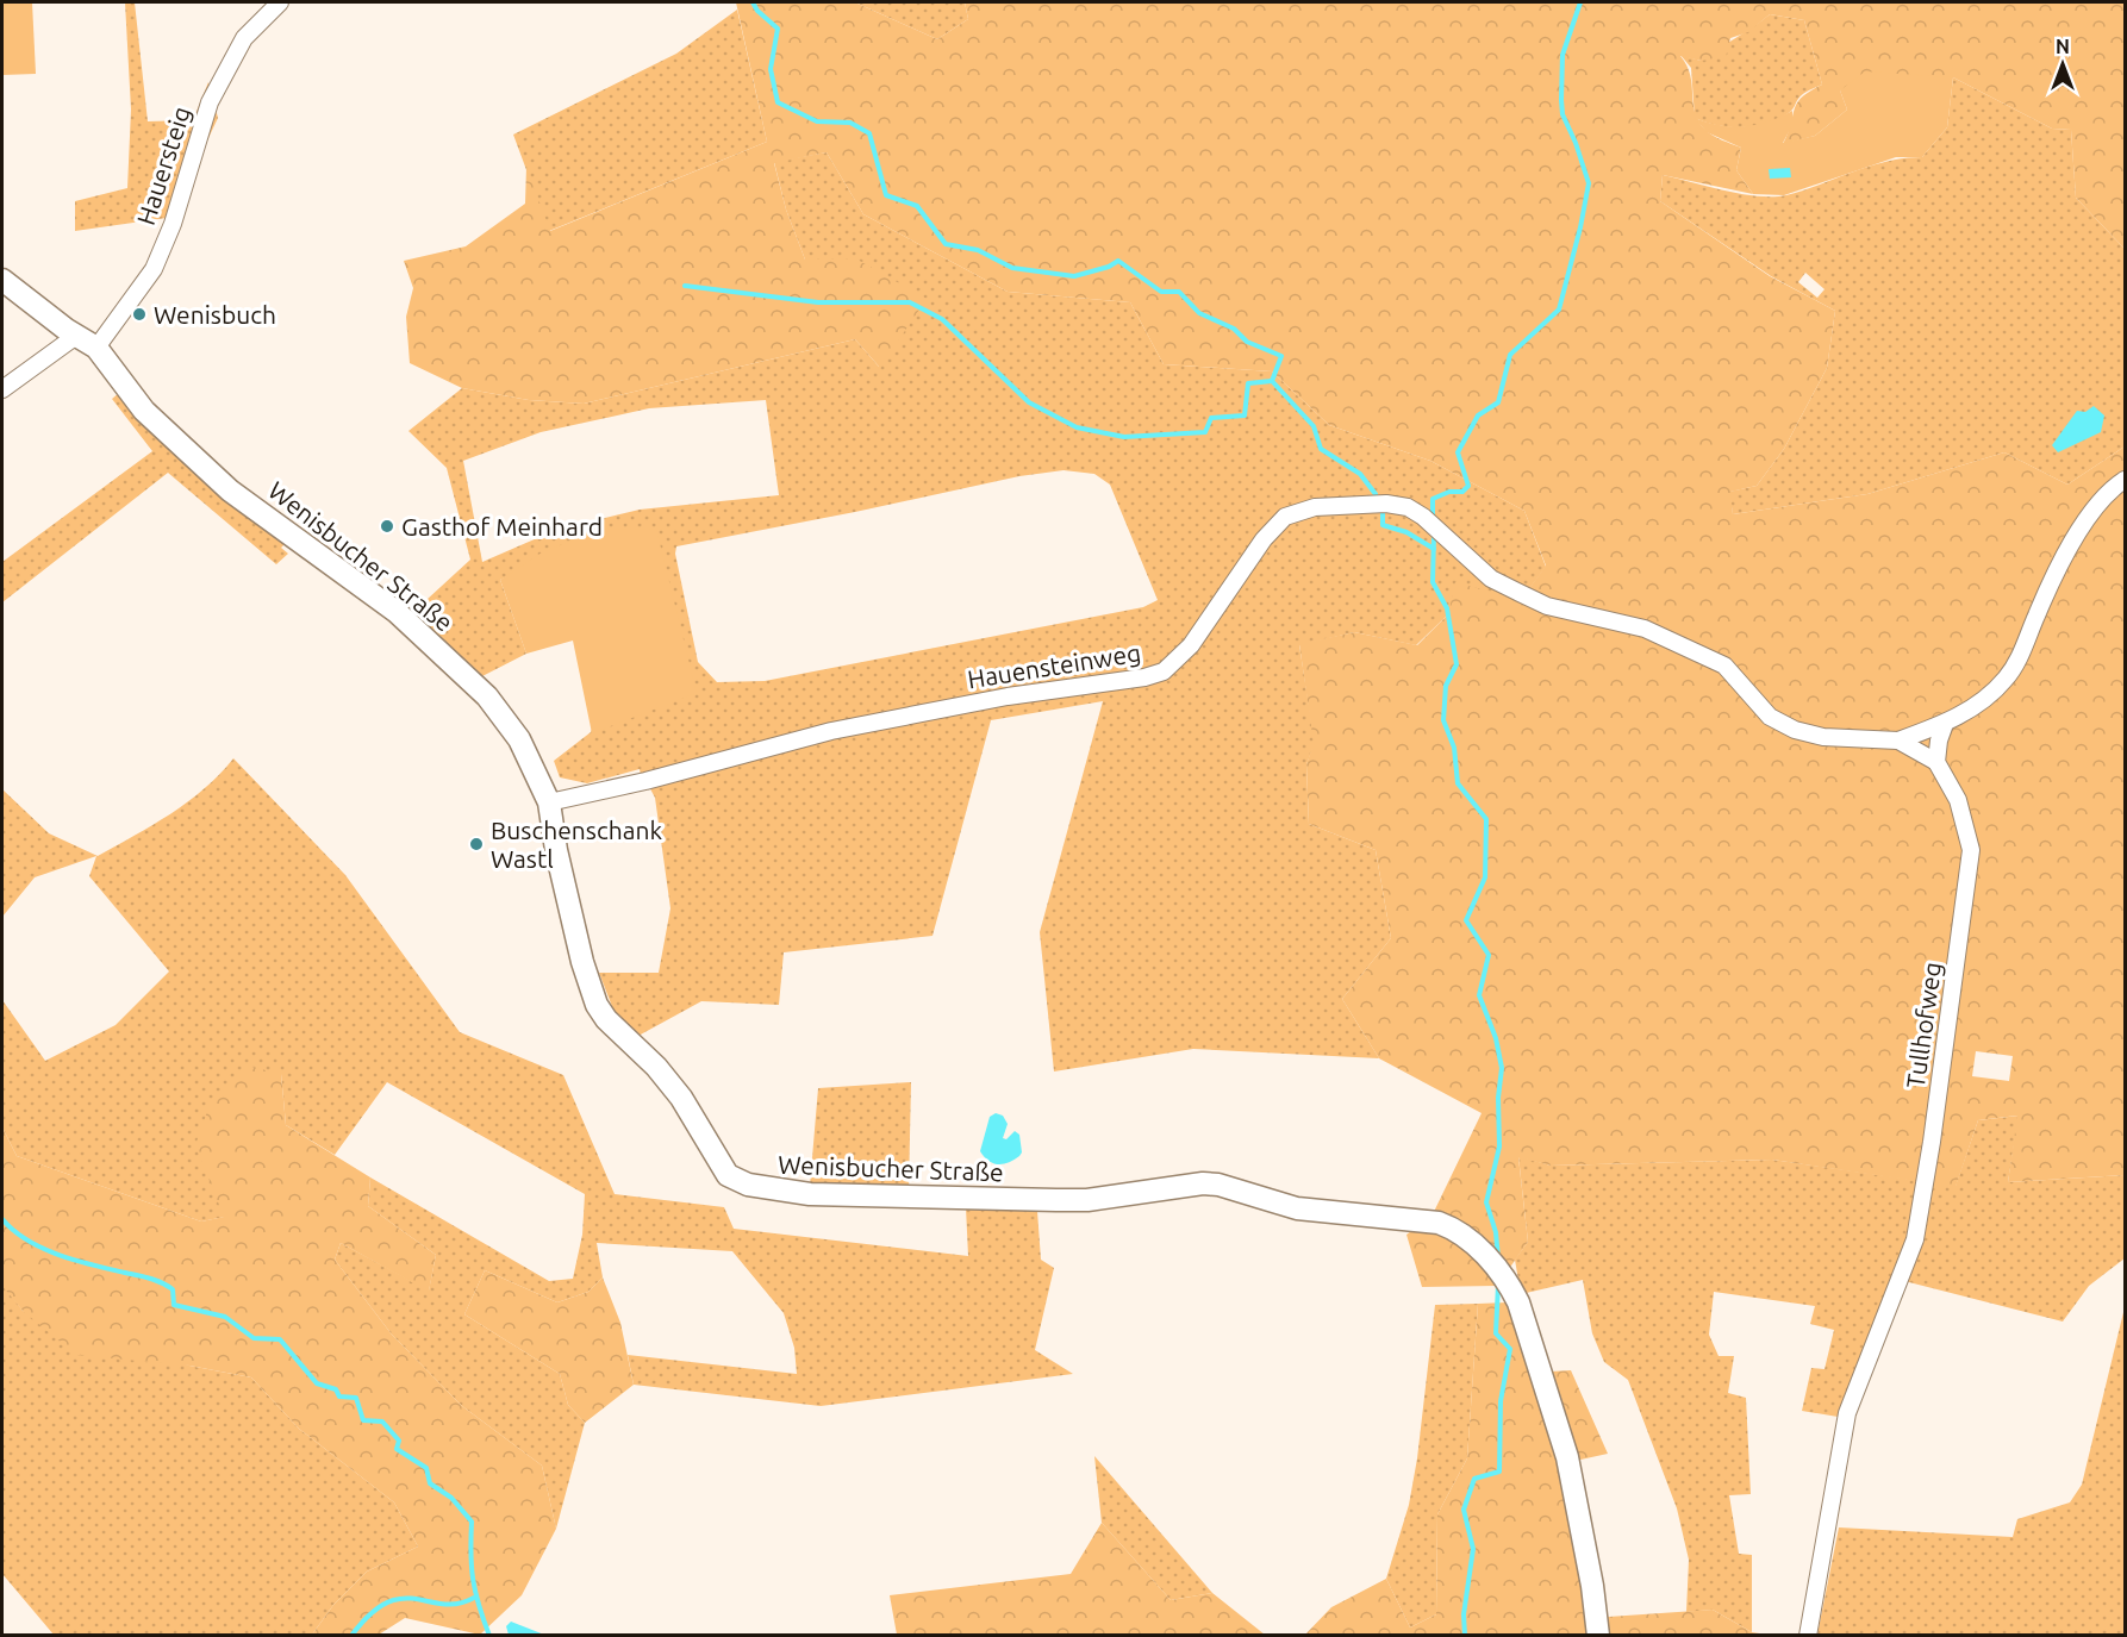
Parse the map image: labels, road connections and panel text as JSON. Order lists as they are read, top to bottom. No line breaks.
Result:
{"streets":{"street":["Hauersteig","Wenisbucher Straße","Hauensteinweg","Tullhofweg"]},"crossings":[["Hauersteig","Wenisbucher Straße"],["Wenisbucher Straße","Hauensteinweg"],["Hauensteinweg","Tullhofweg"]],"places":["Wenisbuch","Gasthof Meinhard","Buschenschank Wastl"],"north":"top"}
